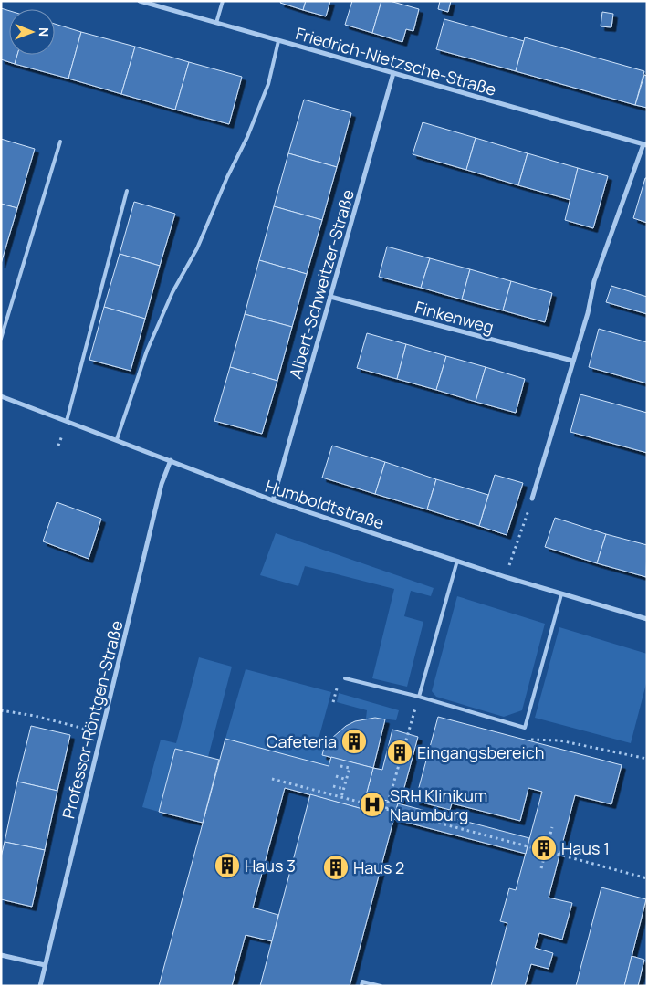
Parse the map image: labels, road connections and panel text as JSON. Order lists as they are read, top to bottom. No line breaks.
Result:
{"streets":{"street":["Friedrich-Nietzsche-Straße","Albert-Schweitzer-Straße","Finkenweg","Humboldtstraße","Professor-Röntgen-Straße"]},"crossings":[["Friedrich-Nietzsche-Straße","Albert-Schweitzer-Straße"],["Albert-Schweitzer-Straße","Finkenweg"],["Albert-Schweitzer-Straße","Humboldtstraße"],["Humboldtstraße","Professor-Röntgen-Straße"]],"places":{"building":["Cafeteria","Eingangsbereich","Haus 1","Haus 3","Haus 2"],"hospital":["SRH Klinikum Naumburg"]},"north":"right"}
